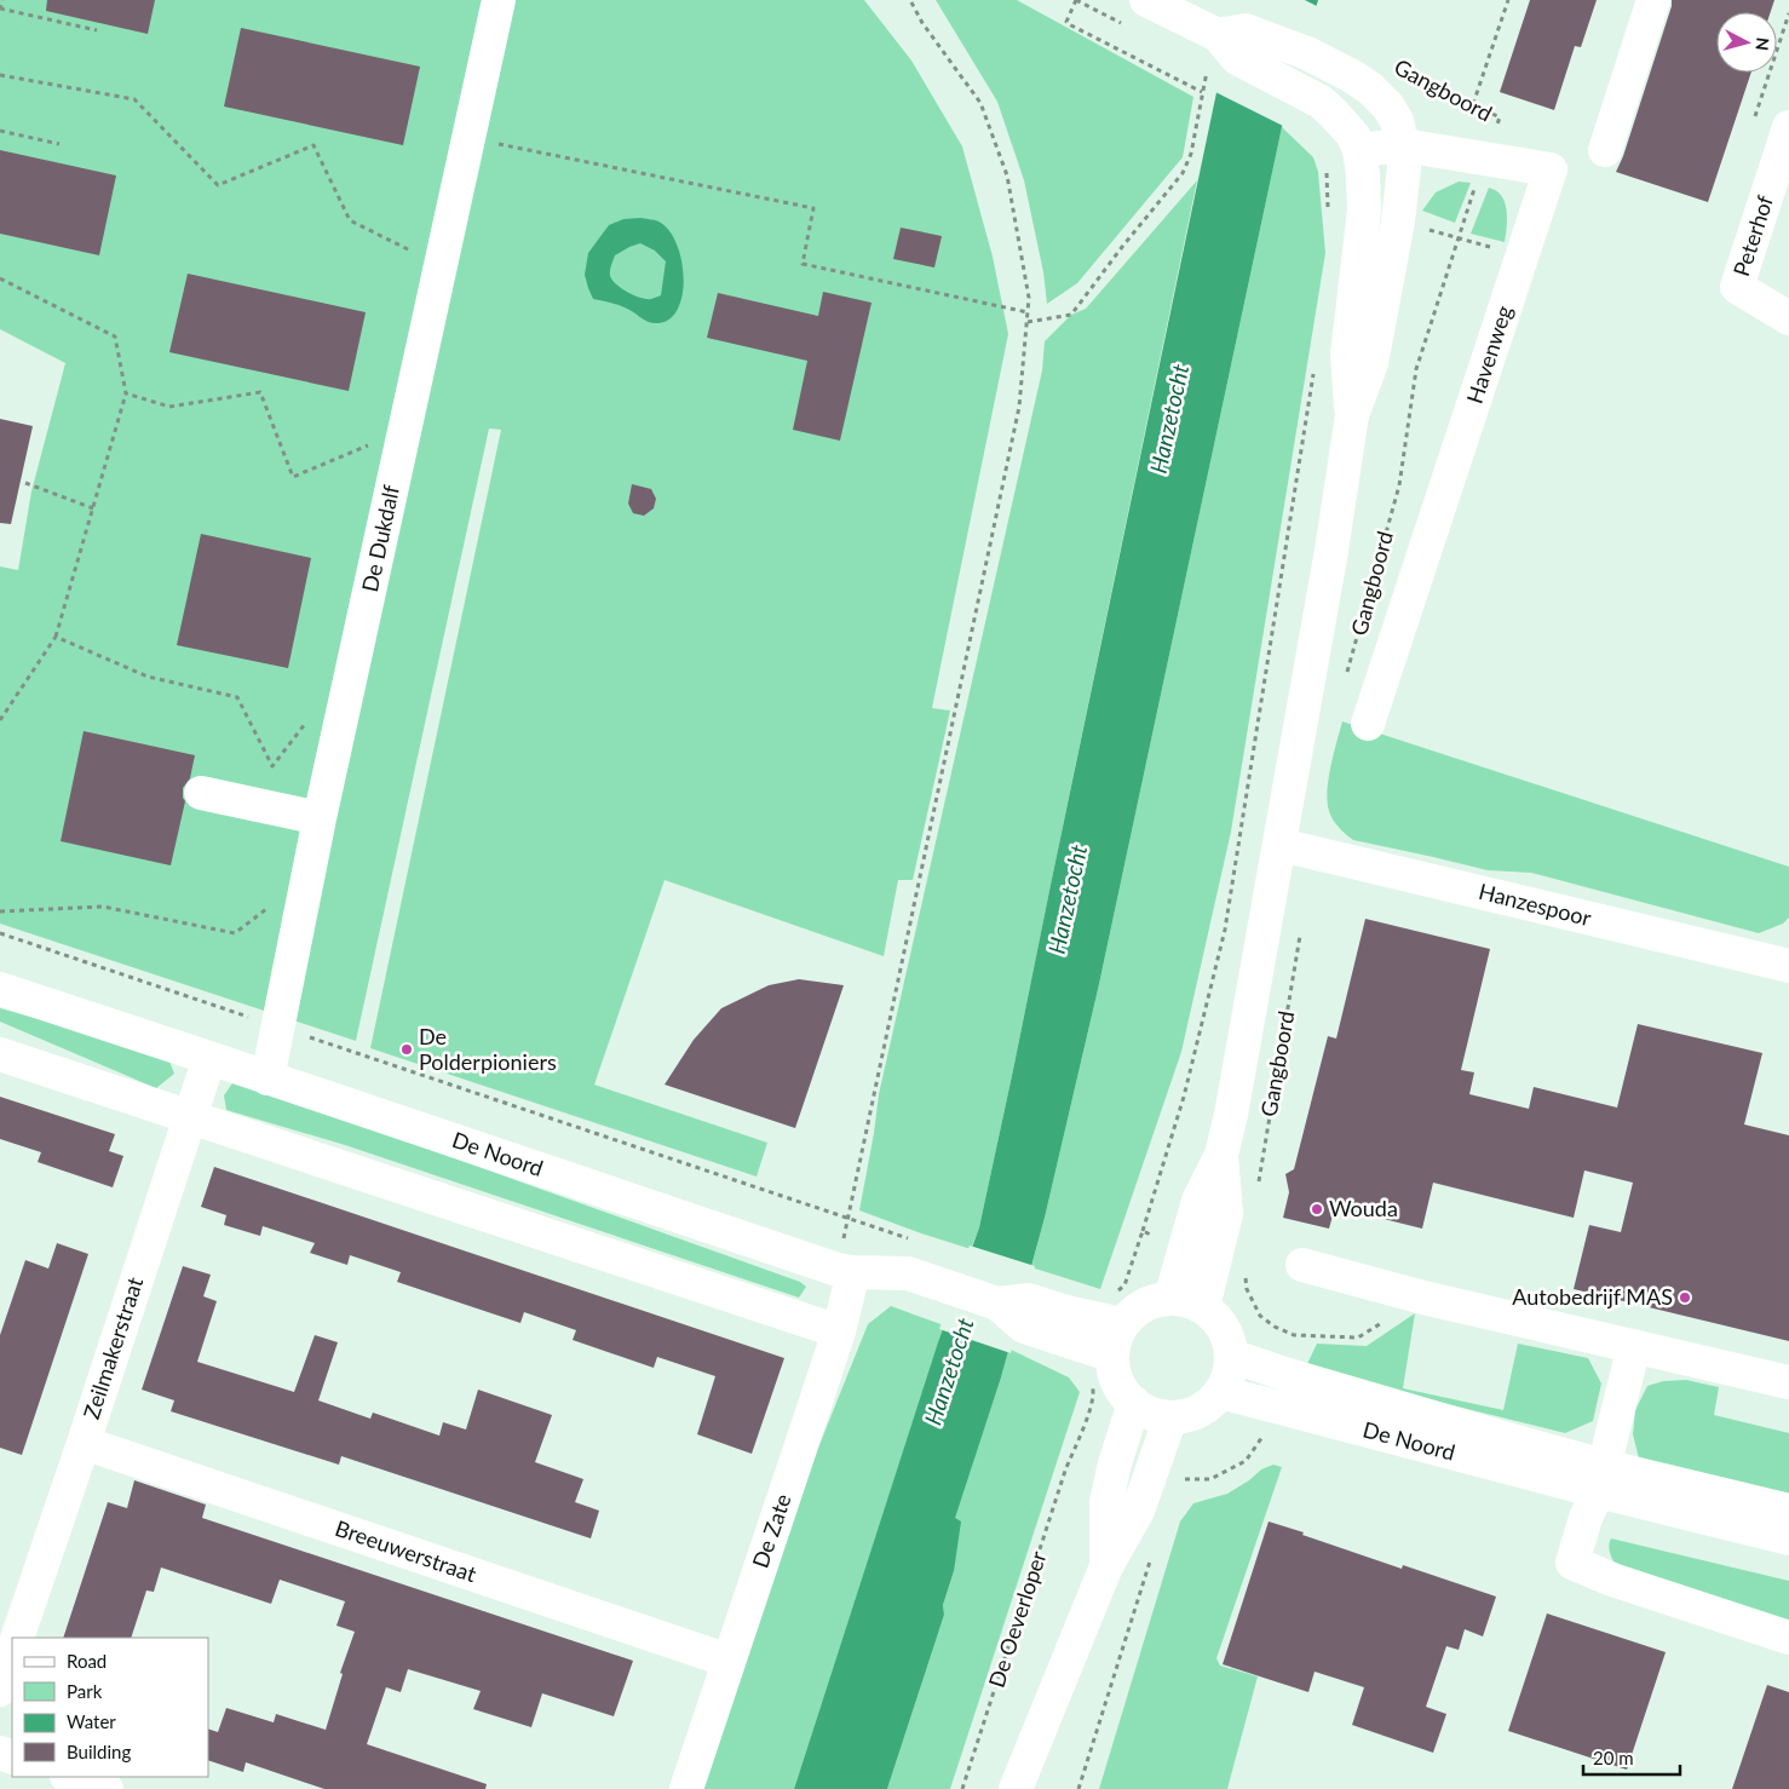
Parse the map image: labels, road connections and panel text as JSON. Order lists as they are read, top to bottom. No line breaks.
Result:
{"streets":{"street":["Gangboord","Peterhof","Havenweg","De Dukdalf","Hanzespoor","De Noord","Zeilmakerstraat","De Zate","Breeuwerstraat"],"path":["De Oeverloper"]},"crossings":[["Gangboord","Havenweg"],["Gangboord","Hanzespoor"],["Gangboord","De Noord"],["De Dukdalf","De Noord"],["De Noord","Zeilmakerstraat"],["De Noord","De Zate"],["Zeilmakerstraat","Breeuwerstraat"],["De Zate","Breeuwerstraat"]],"water":["Hanzetocht"],"places":["De Polderpioniers","Wouda","Autobedrijf MAS"],"legend":["Road","Park","Water","Building"],"scale_bar":"20 m","north":"right"}
